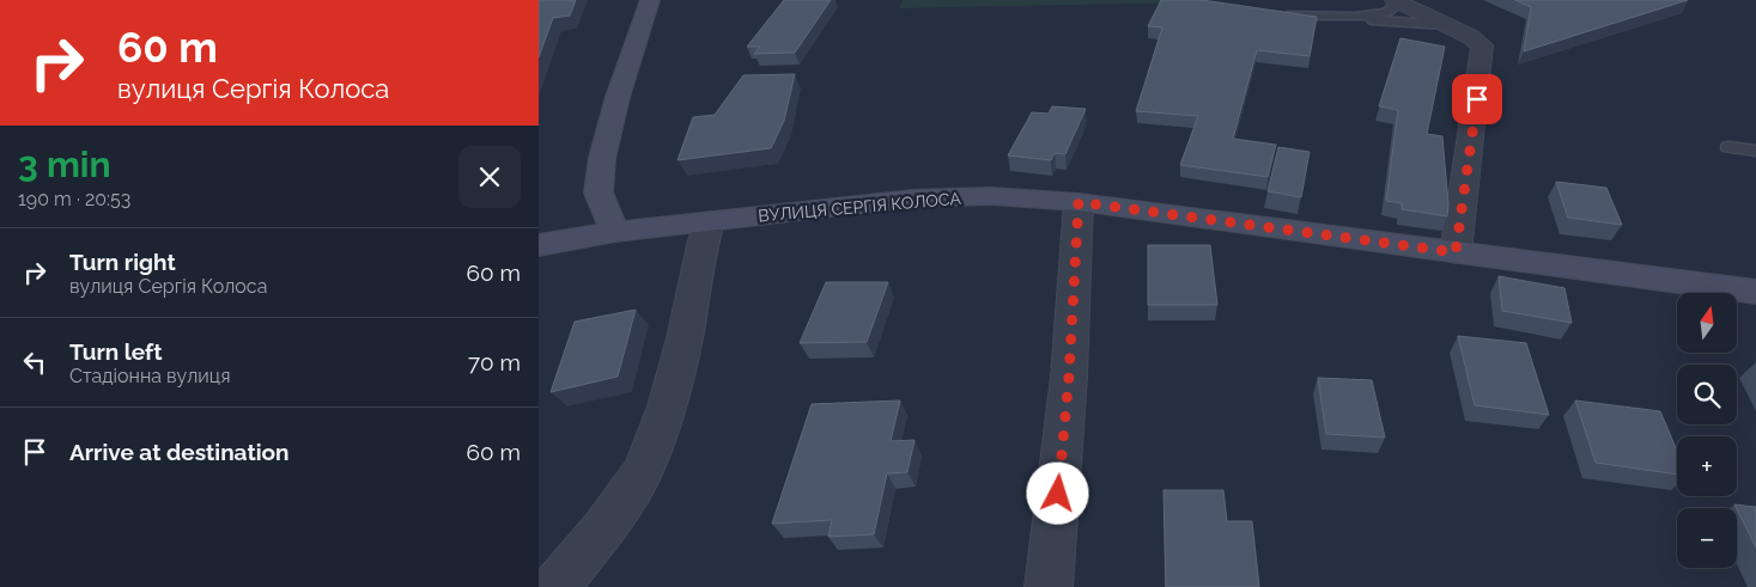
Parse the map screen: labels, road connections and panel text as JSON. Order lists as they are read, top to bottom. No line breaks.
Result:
{"streets":{"street":["ВУЛИЦЯ СЕРГІЯ КОЛОСА"]},"north":"top","page":{"turn":["60 m","вулиця Сергія Колоса"],"heading":["3 min","190 m · 20:53"],"list":[{"name":"Turn right","note":"вулиця Сергія Колоса","value":"60 m"},{"name":"Turn left","note":"Стадіонна вулиця","value":"70 m"},{"name":"Arrive at destination","value":"60 m"}],"map_buttons":["+","−"]}}
